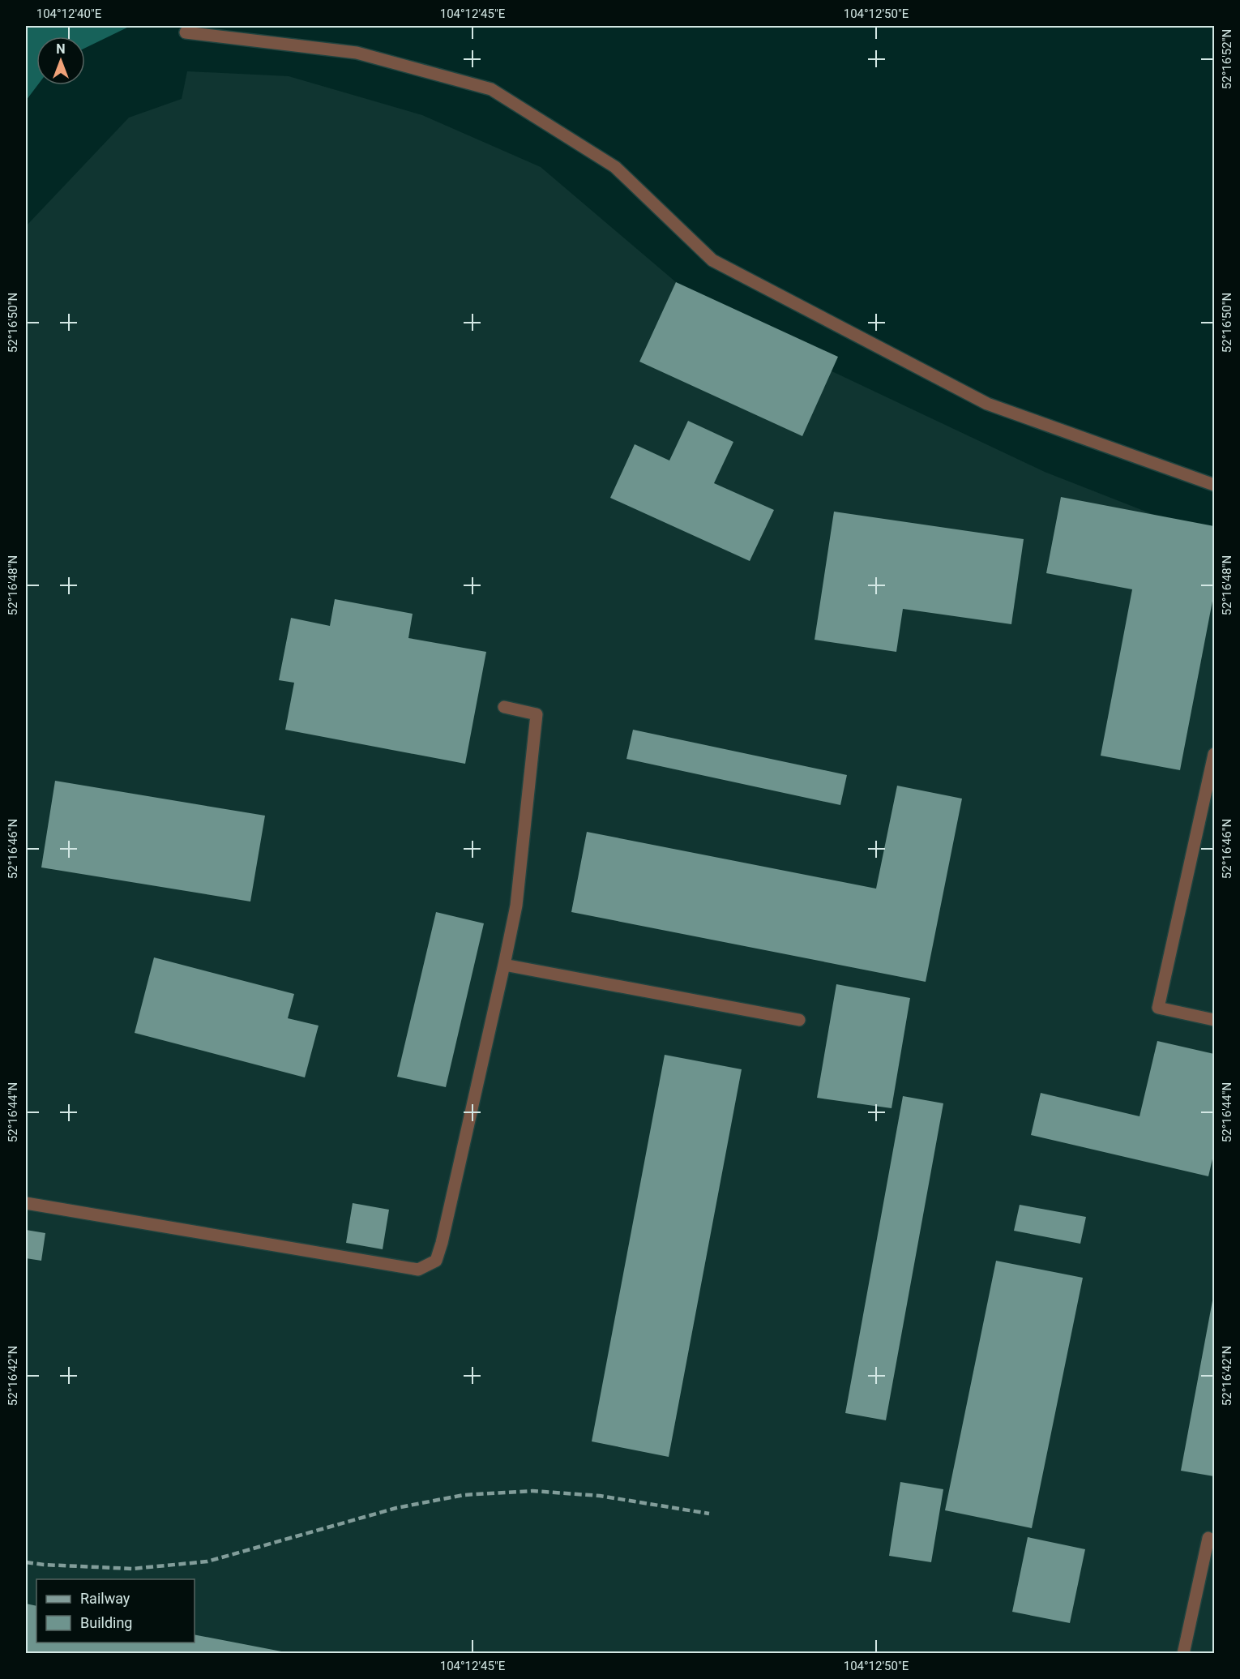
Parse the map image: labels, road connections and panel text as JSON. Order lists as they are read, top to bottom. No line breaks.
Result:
{"legend":["Railway","Building"],"north":"top","coordinates":["104°12'40\"E","104°12'45\"E","104°12'50\"E","52°16'52\"N","52°16'50\"N","52°16'48\"N","52°16'46\"N","52°16'44\"N","52°16'42\"N"]}
